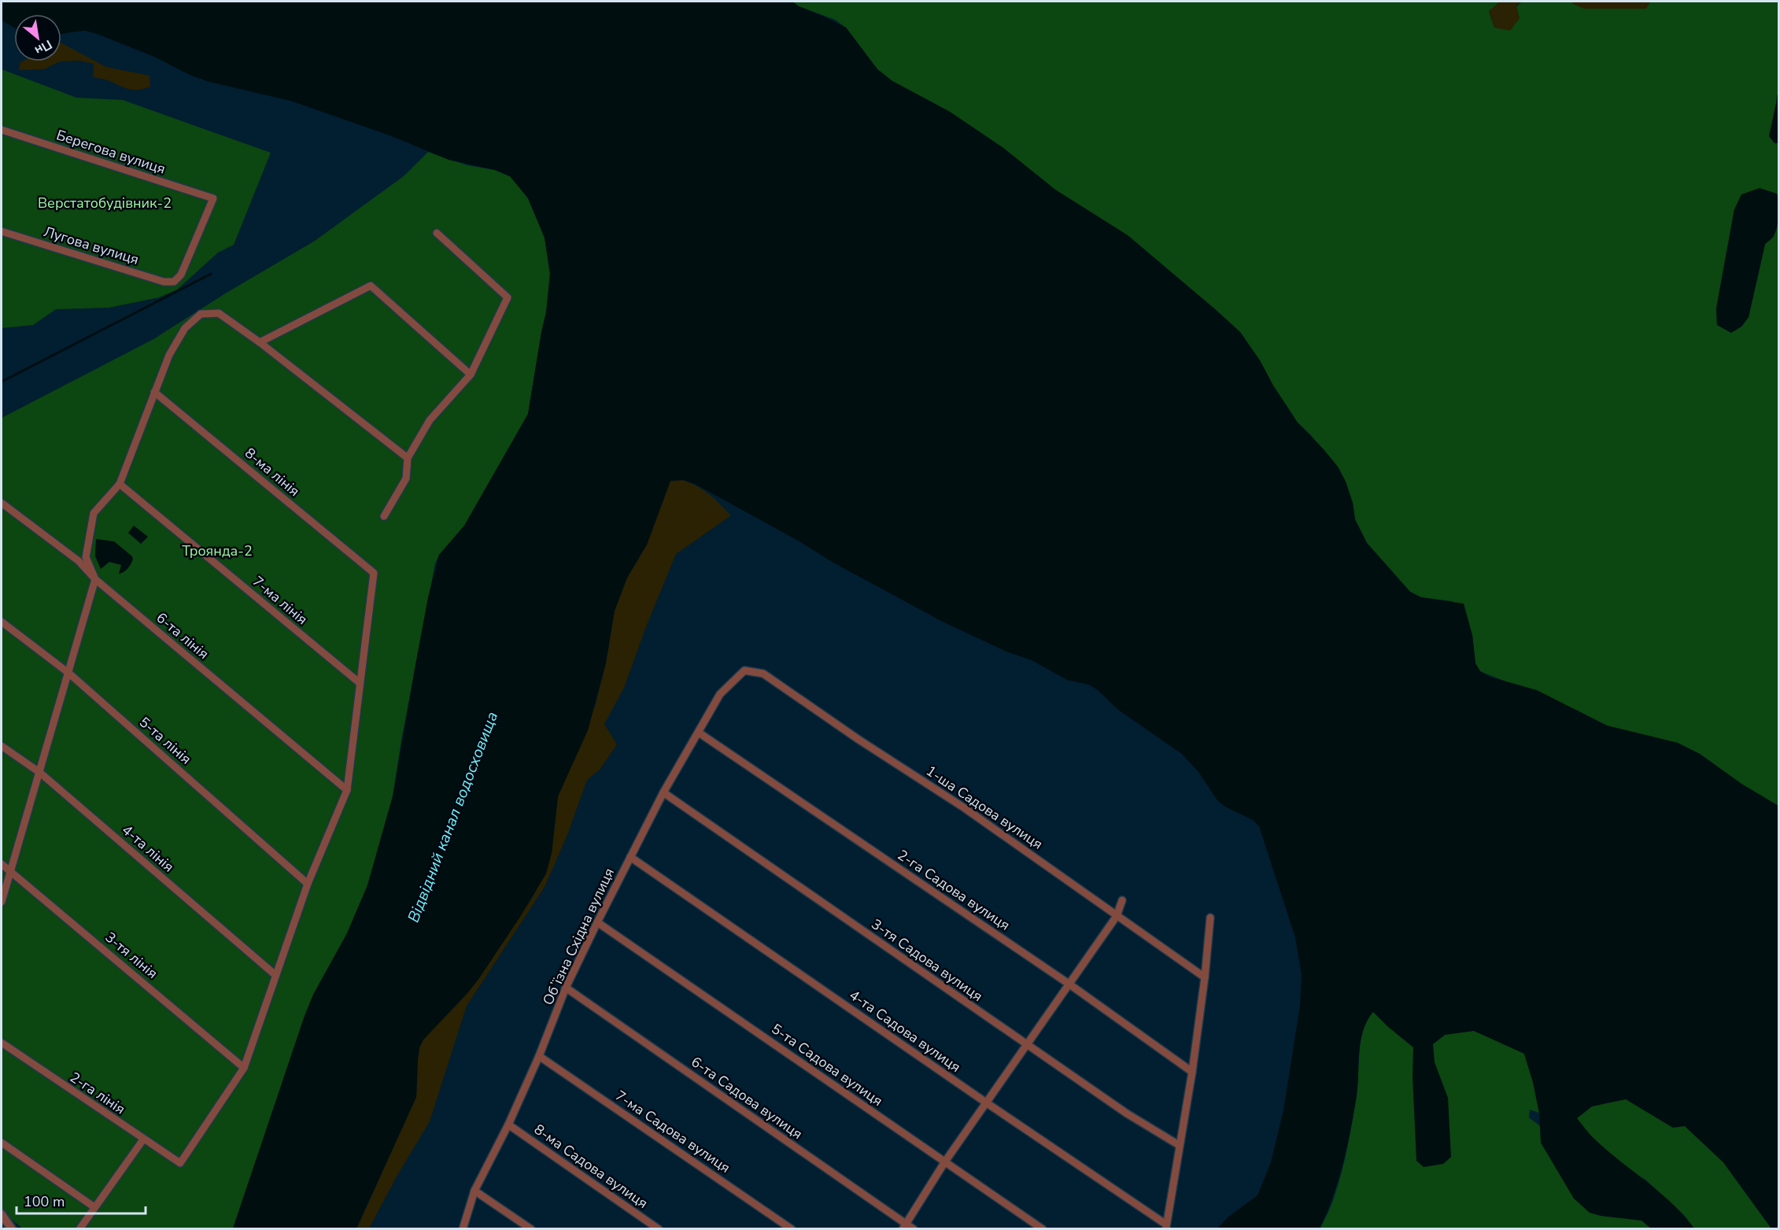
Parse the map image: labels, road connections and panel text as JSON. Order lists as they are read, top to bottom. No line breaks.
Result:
{"streets":{"street":["Берегова вулиця","Лугова вулиця","8-ма лінія","7-ма лінія","6-та лінія","5-та лінія","1-ша Садова вулиця","4-та лінія","2-га Садова вулиця","Обʼїзна Східна вулиця","3-тя лінія","3-тя Садова вулиця","4-та Садова вулиця","5-та Садова вулиця","2-га лінія","6-та Садова вулиця","7-ма Садова вулиця","8-ма Садова вулиця"]},"crossings":[["Берегова вулиця","Лугова вулиця"],["8-ма лінія","7-ма лінія"],["1-ша Садова вулиця","Обʼїзна Східна вулиця"],["2-га Садова вулиця","Обʼїзна Східна вулиця"],["Обʼїзна Східна вулиця","3-тя Садова вулиця"],["Обʼїзна Східна вулиця","4-та Садова вулиця"],["Обʼїзна Східна вулиця","5-та Садова вулиця"],["Обʼїзна Східна вулиця","6-та Садова вулиця"],["Обʼїзна Східна вулиця","7-ма Садова вулиця"],["Обʼїзна Східна вулиця","8-ма Садова вулиця"],["3-тя лінія","2-га лінія"]],"water":["Відвідний канал водосховища"],"parks":["Верстатобудівник-2","Троянда-2"],"scale_bar":"100 m","north":"bottom right"}
